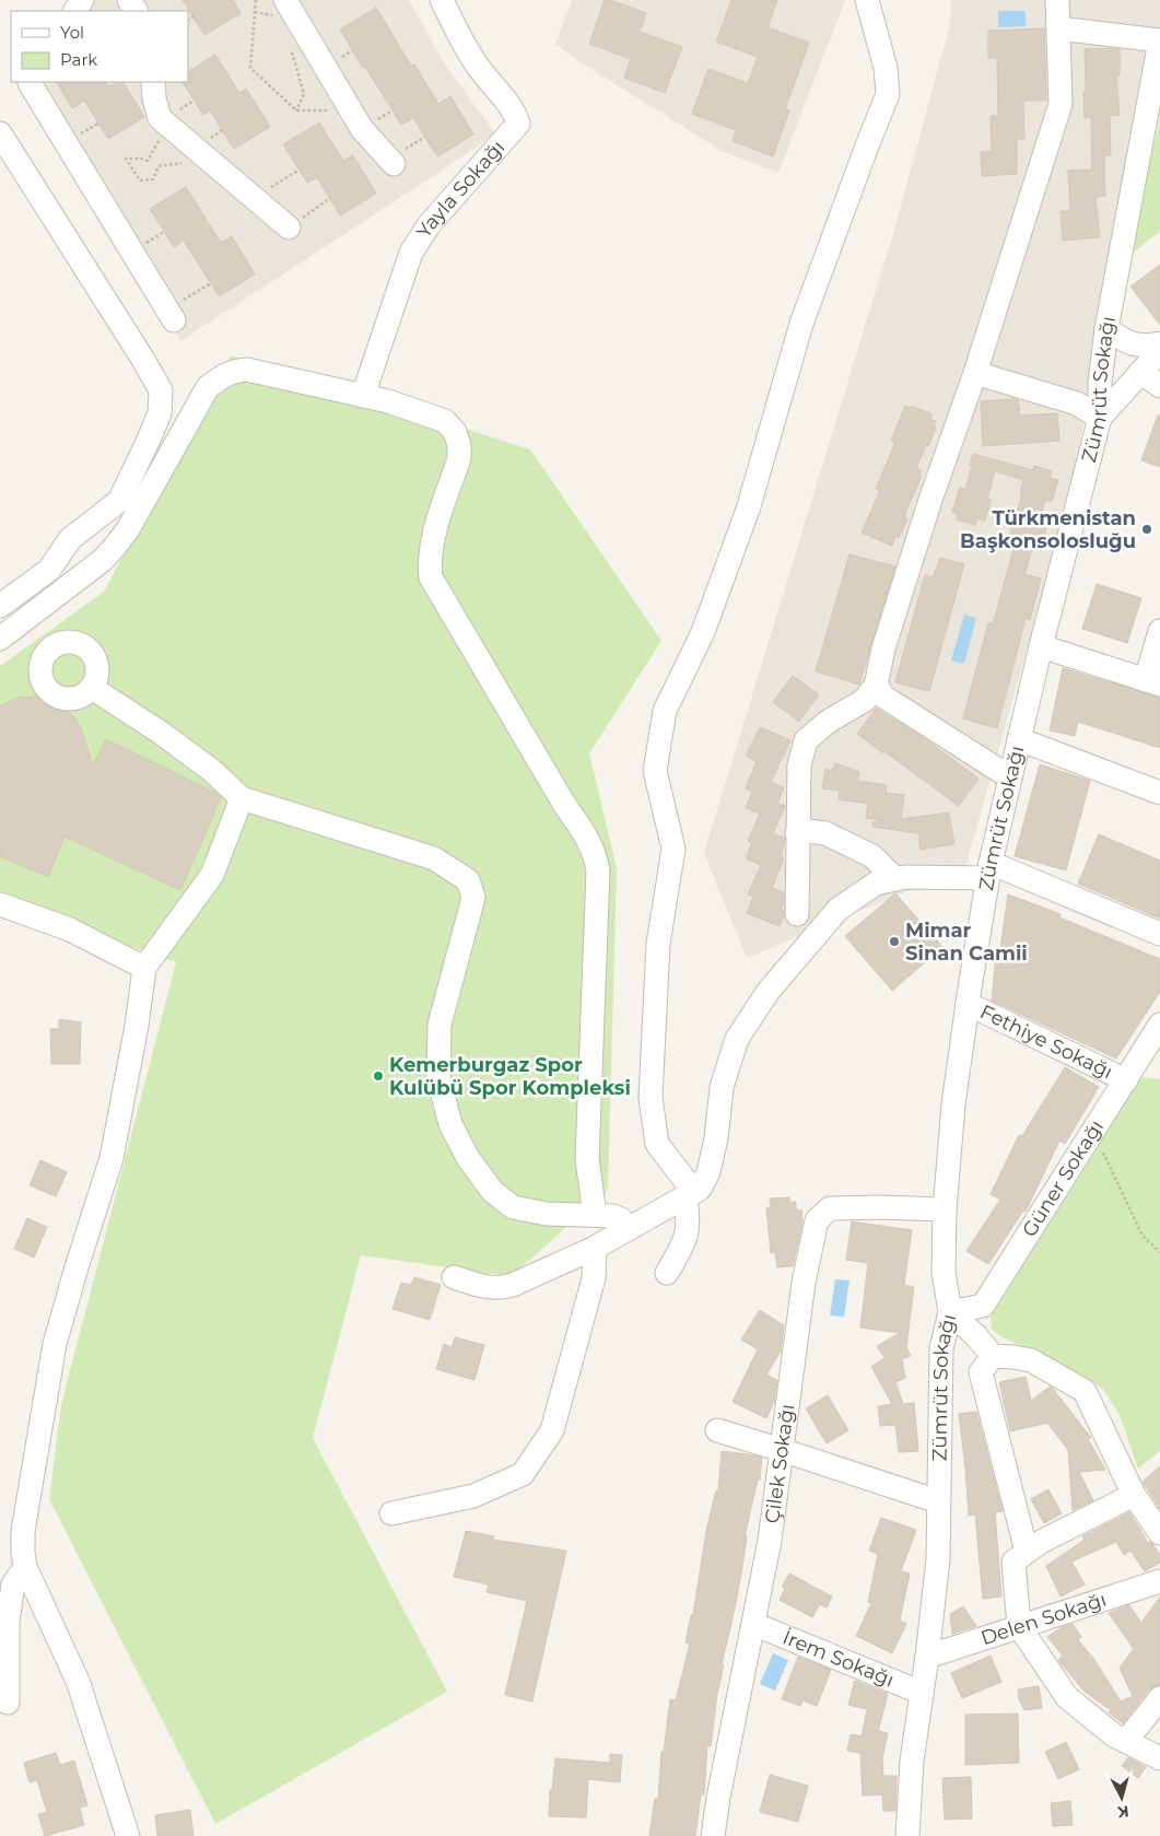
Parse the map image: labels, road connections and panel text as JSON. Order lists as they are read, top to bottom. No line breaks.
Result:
{"streets":{"street":["Yayla Sokağı","Zümrüt Sokağı","Fethiye Sokağı","Güner Sokağı","Çilek Sokağı","Delen Sokağı","İrem Sokağı"]},"crossings":[["Zümrüt Sokağı","Fethiye Sokağı"],["Zümrüt Sokağı","Çilek Sokağı"],["Zümrüt Sokağı","Delen Sokağı"],["Zümrüt Sokağı","İrem Sokağı"],["Fethiye Sokağı","Güner Sokağı"],["Çilek Sokağı","İrem Sokağı"]],"places":["Türkmenistan Başkonsolosluğu","Mimar Sinan Camii","Kemerburgaz Spor Kulübü Spor Kompleksi"],"legend":["Yol","Park"],"north":"bottom"}
